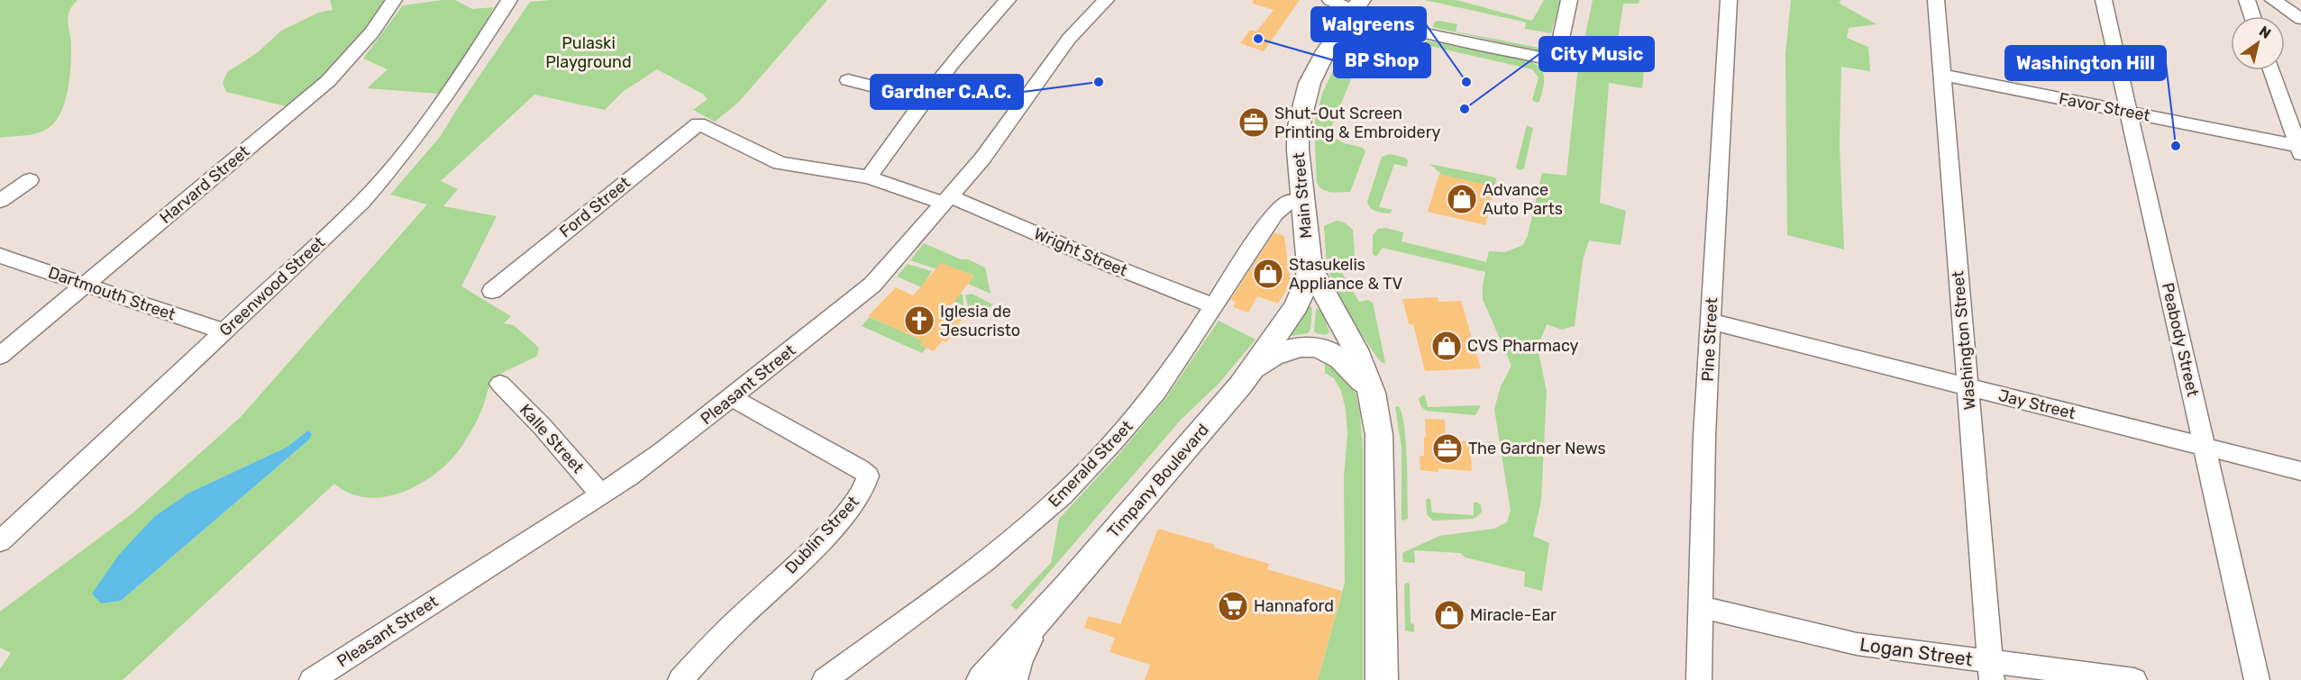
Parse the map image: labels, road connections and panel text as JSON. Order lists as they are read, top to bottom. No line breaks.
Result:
{"streets":{"main road":["Main Street","Timpany Boulevard"],"street":["Favor Street","Harvard Street","Ford Street","Wright Street","Greenwood Street","Dartmouth Street","Pine Street","Peabody Street","Washington Street","Pleasant Street","Jay Street","Kalle Street","Emerald Street","Dublin Street","Logan Street"]},"crossings":[["Favor Street","Peabody Street"],["Favor Street","Washington Street"],["Harvard Street","Dartmouth Street"],["Main Street","Emerald Street"],["Main Street","Timpany Boulevard"],["Ford Street","Wright Street"],["Wright Street","Pleasant Street"],["Wright Street","Emerald Street"],["Greenwood Street","Dartmouth Street"],["Pine Street","Jay Street"],["Pine Street","Logan Street"],["Peabody Street","Jay Street"],["Washington Street","Jay Street"],["Washington Street","Logan Street"],["Pleasant Street","Kalle Street"],["Pleasant Street","Dublin Street"]],"parks":["Pulaski Playground"],"places":{"other":["BP Shop","Gardner C.A.C.","Walgreens","City Music","Washington Hill"],"office":["Shut-Out Screen Printing & Embroidery","The Gardner News"],"shop":["Advance Auto Parts","Stasukelis Appliance & TV","CVS Pharmacy","Miracle-Ear"],"church":["Iglesia de Jesucristo"],"supermarket":["Hannaford"]},"north":"top right"}
